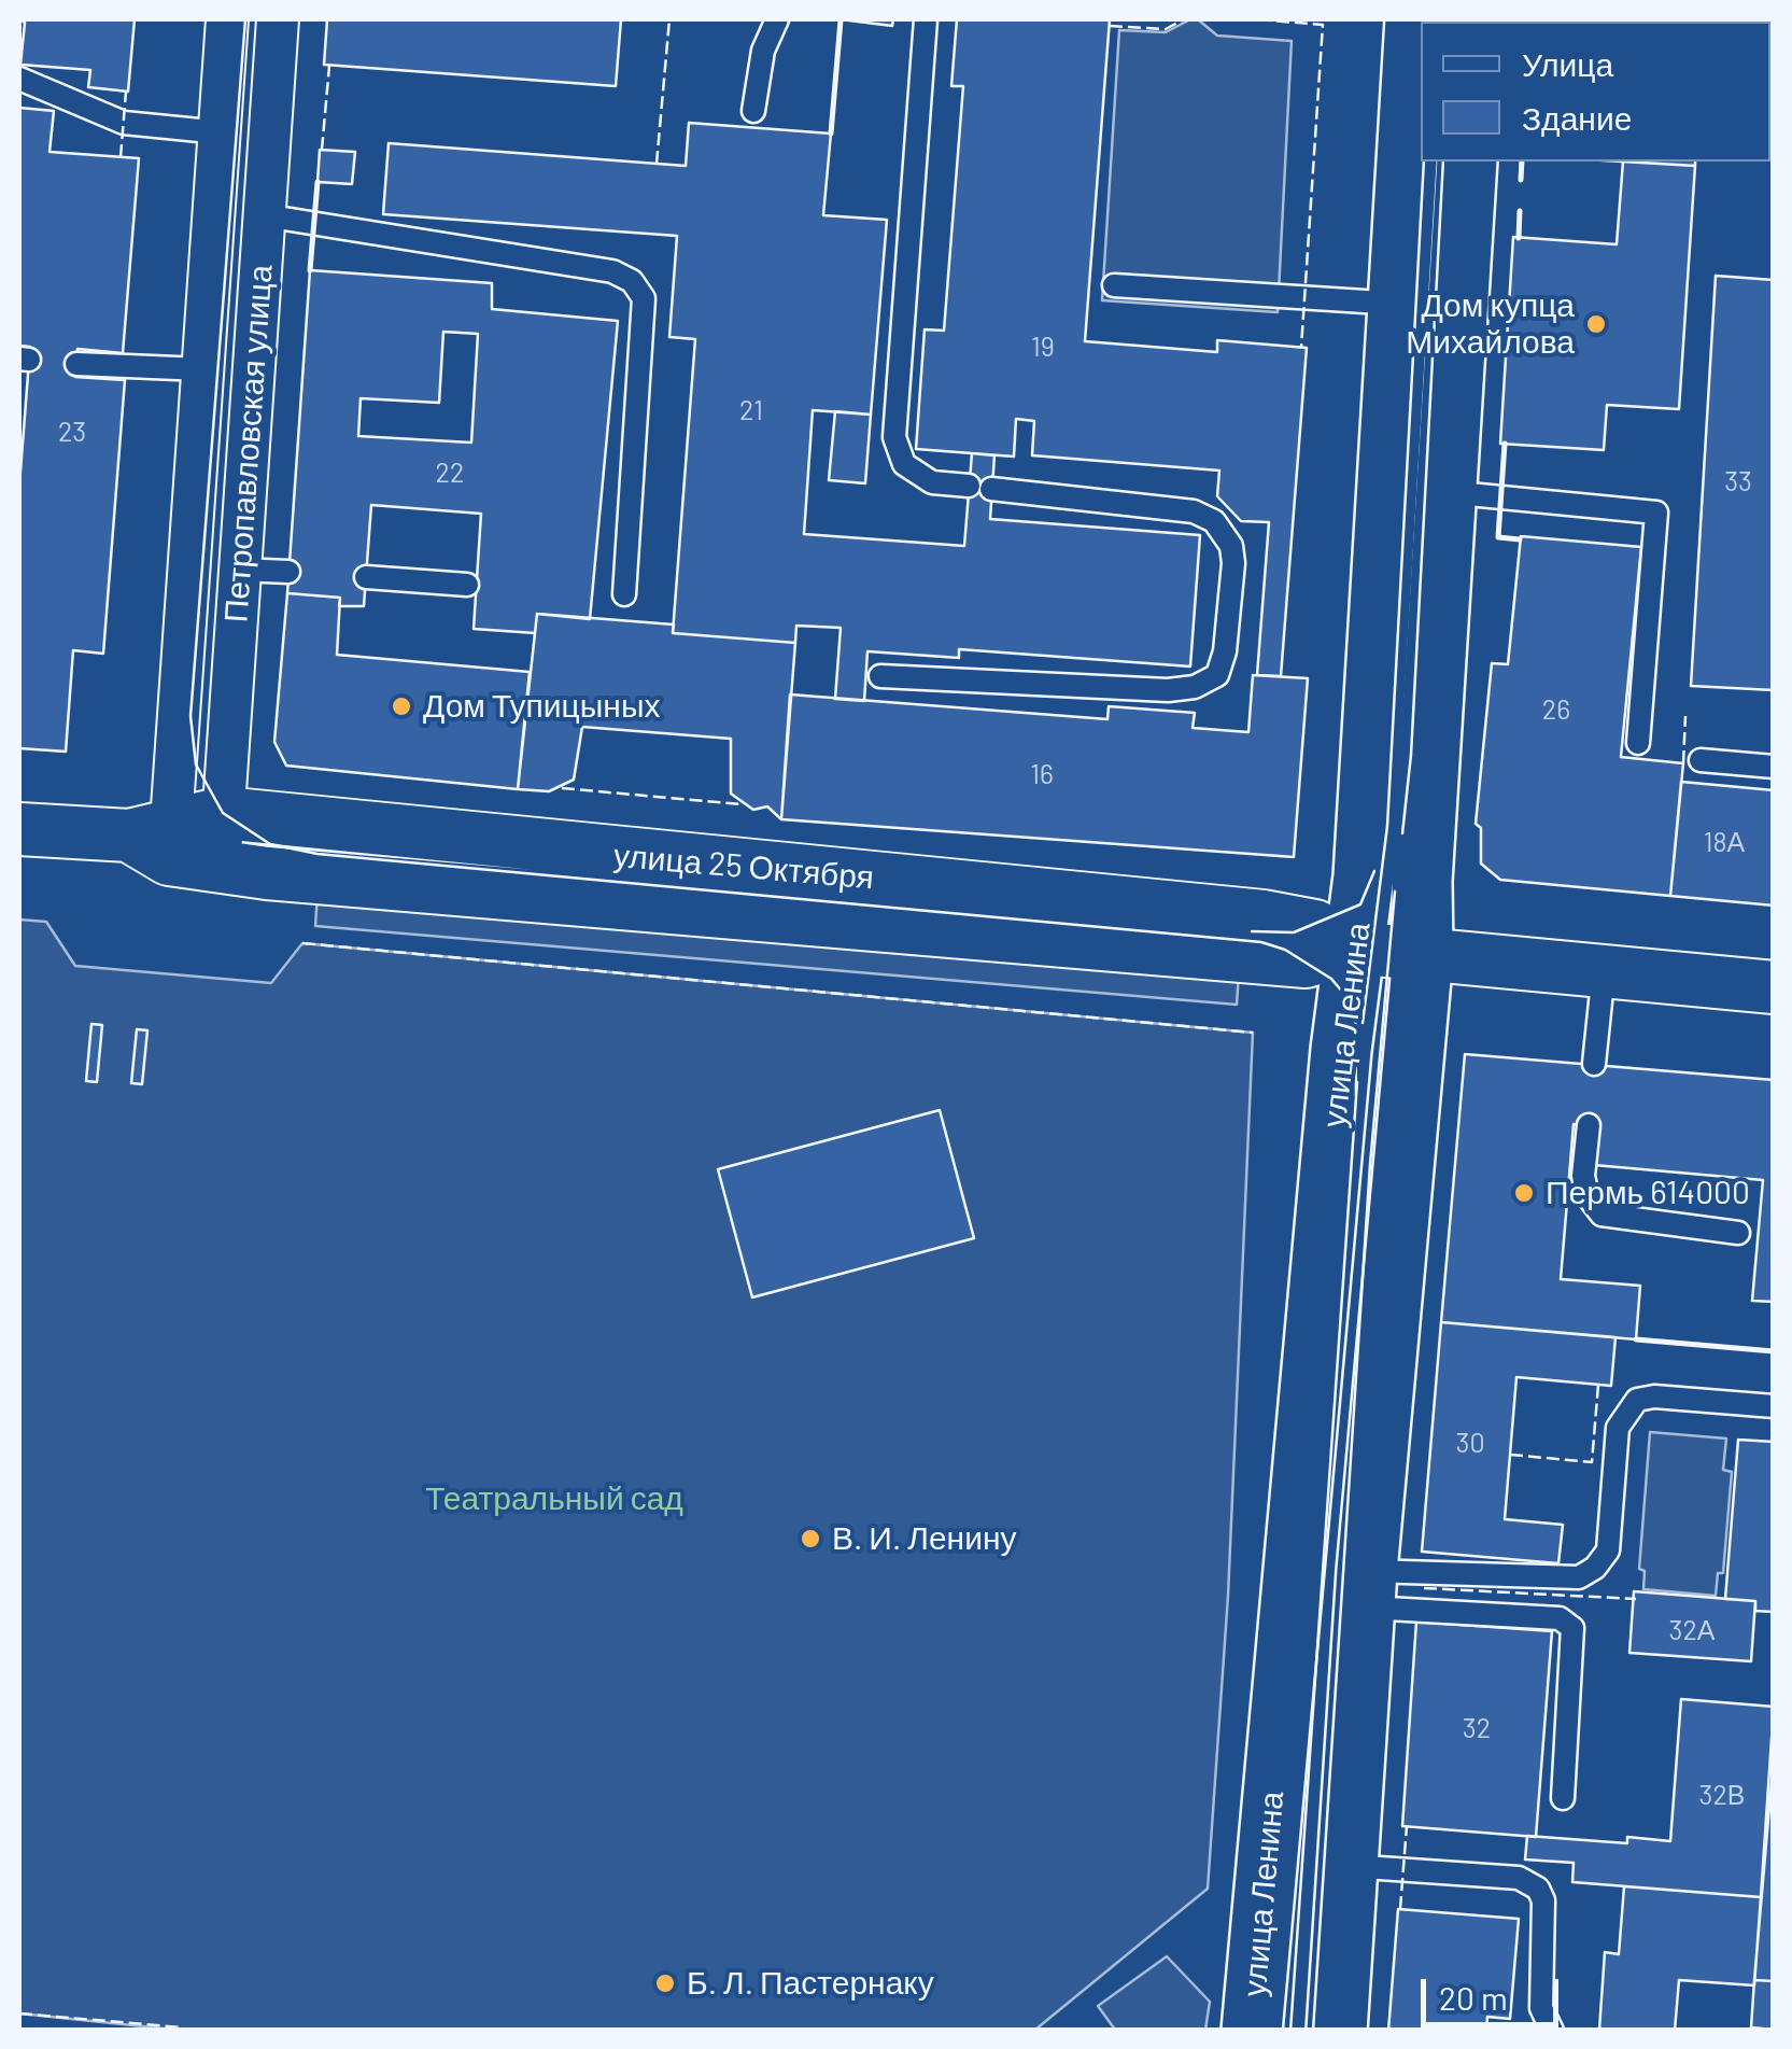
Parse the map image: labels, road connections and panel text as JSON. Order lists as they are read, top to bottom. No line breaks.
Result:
{"streets":{"main road":["улица Ленина"],"street":["Петропавловская улица","улица 25 Октября"]},"crossings":[["Петропавловская улица","улица 25 Октября"],["улица 25 Октября","улица Ленина"]],"parks":["Театральный сад"],"places":["Дом купца Михайлова","Дом Тупицыных","Пермь 614000","В. И. Ленину","Б. Л. Пастернаку"],"house_numbers":["19","21","23","22","33","26","16","18А","30","32А","32","32В"],"legend":["Улица","Здание"],"scale_bar":"20 m"}
